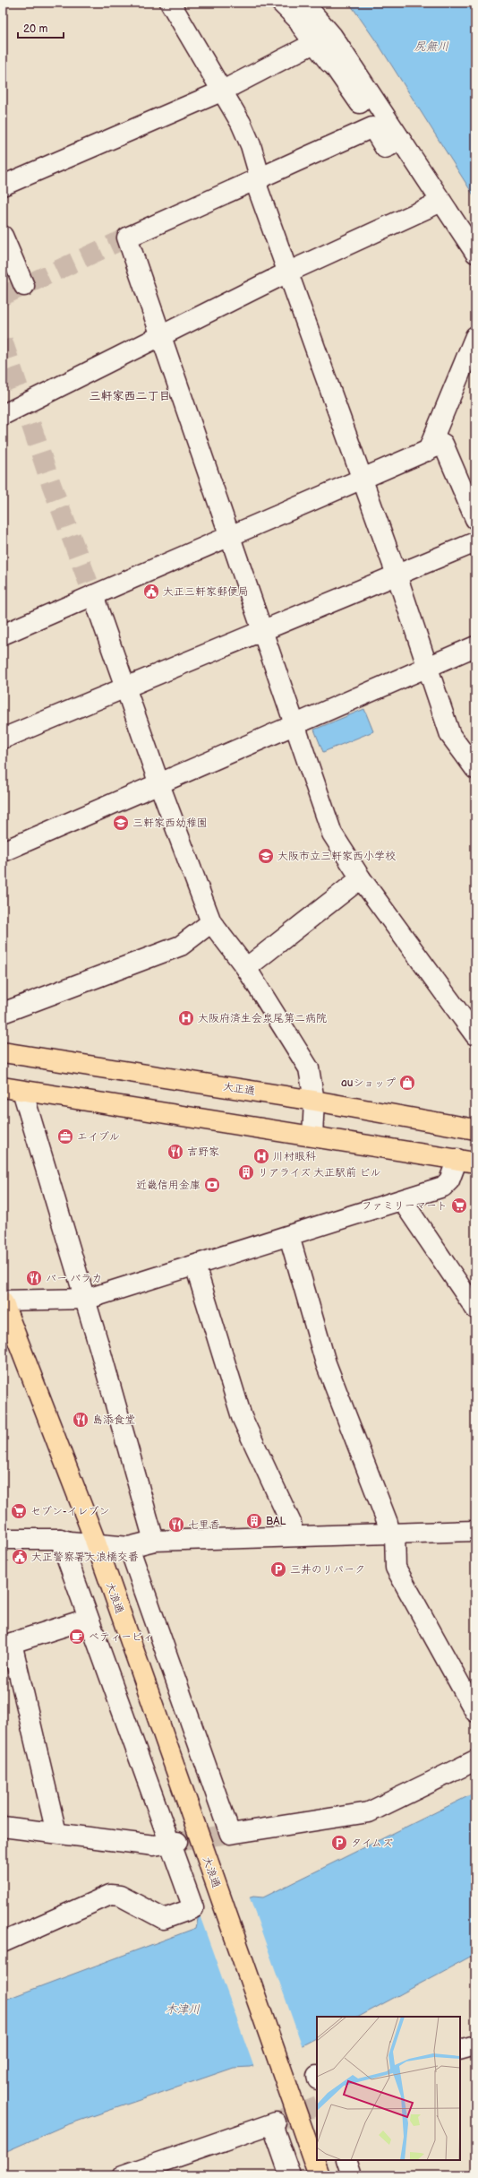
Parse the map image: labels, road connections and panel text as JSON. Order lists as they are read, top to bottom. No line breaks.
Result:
{"streets":{"main road":["大正通","大浪通"]},"districts":["三軒家西二丁目"],"water":["尻無川","木津川"],"places":{"public building":["大正三軒家郵便局","大正警察署大浪橋交番"],"school or university":["三軒家西幼稚園","大阪市立三軒家西小学校"],"hospital":["大阪府済生会泉尾第二病院","川村眼科"],"shop":["auショップ"],"office":["エイブル"],"restaurant":["吉野家","バー バラカ","島添食堂","七里香"],"building":["リアライズ 大正駅前 ビル","BAL"],"bank":["近畿信用金庫"],"supermarket":["ファミリーマート","セブン-イレブン"],"parking":["三井のリパーク","タイムズ"],"cafe":["べティービィ"]},"scale_bar":"20 m"}
